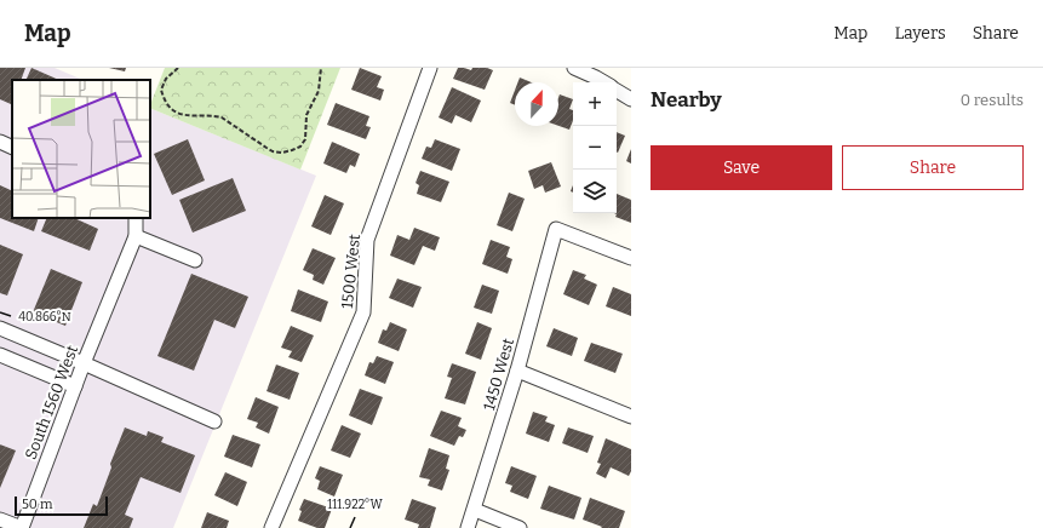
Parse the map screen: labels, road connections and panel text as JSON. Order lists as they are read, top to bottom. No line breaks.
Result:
{"streets":{"street":["1500 West","1450 West","South 1560 West"]},"scale_bar":"50 m","north":"top","page":{"header":"Map","nav":["Map","Layers","Share"],"heading":["Nearby","0 results"],"map_buttons":["+","−"],"buttons":["Save","Share"],"scale":"50 m"},"coordinates":["40.866°N","111.922°W"]}
